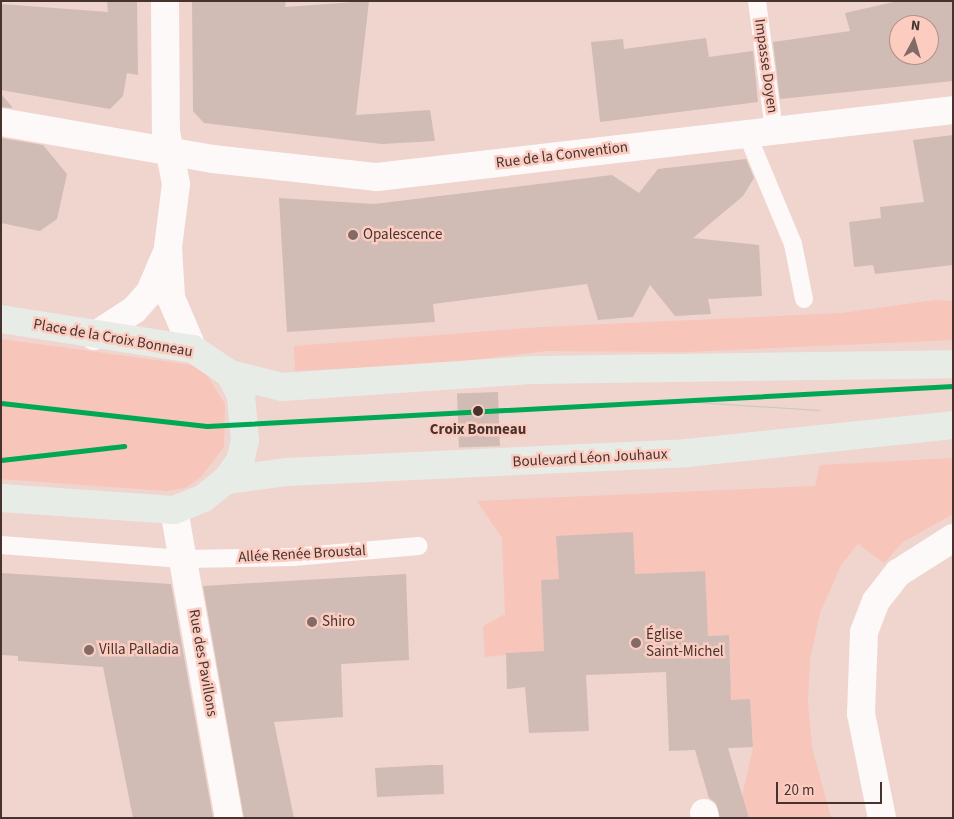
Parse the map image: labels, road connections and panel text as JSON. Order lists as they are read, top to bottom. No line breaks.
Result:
{"streets":{"main road":["Place de la Croix Bonneau","Boulevard Léon Jouhaux"],"street":["Rue de la Convention","Rue des Pavillons"],"lane":["Impasse Doyen","Allée Renée Broustal"]},"crossings":[["Impasse Doyen","Rue de la Convention"],["Allée Renée Broustal","Rue des Pavillons"]],"places":["Opalescence","Croix Bonneau","Shiro","Église Saint-Michel","Villa Palladia"],"scale_bar":"20 m","north":"top"}
